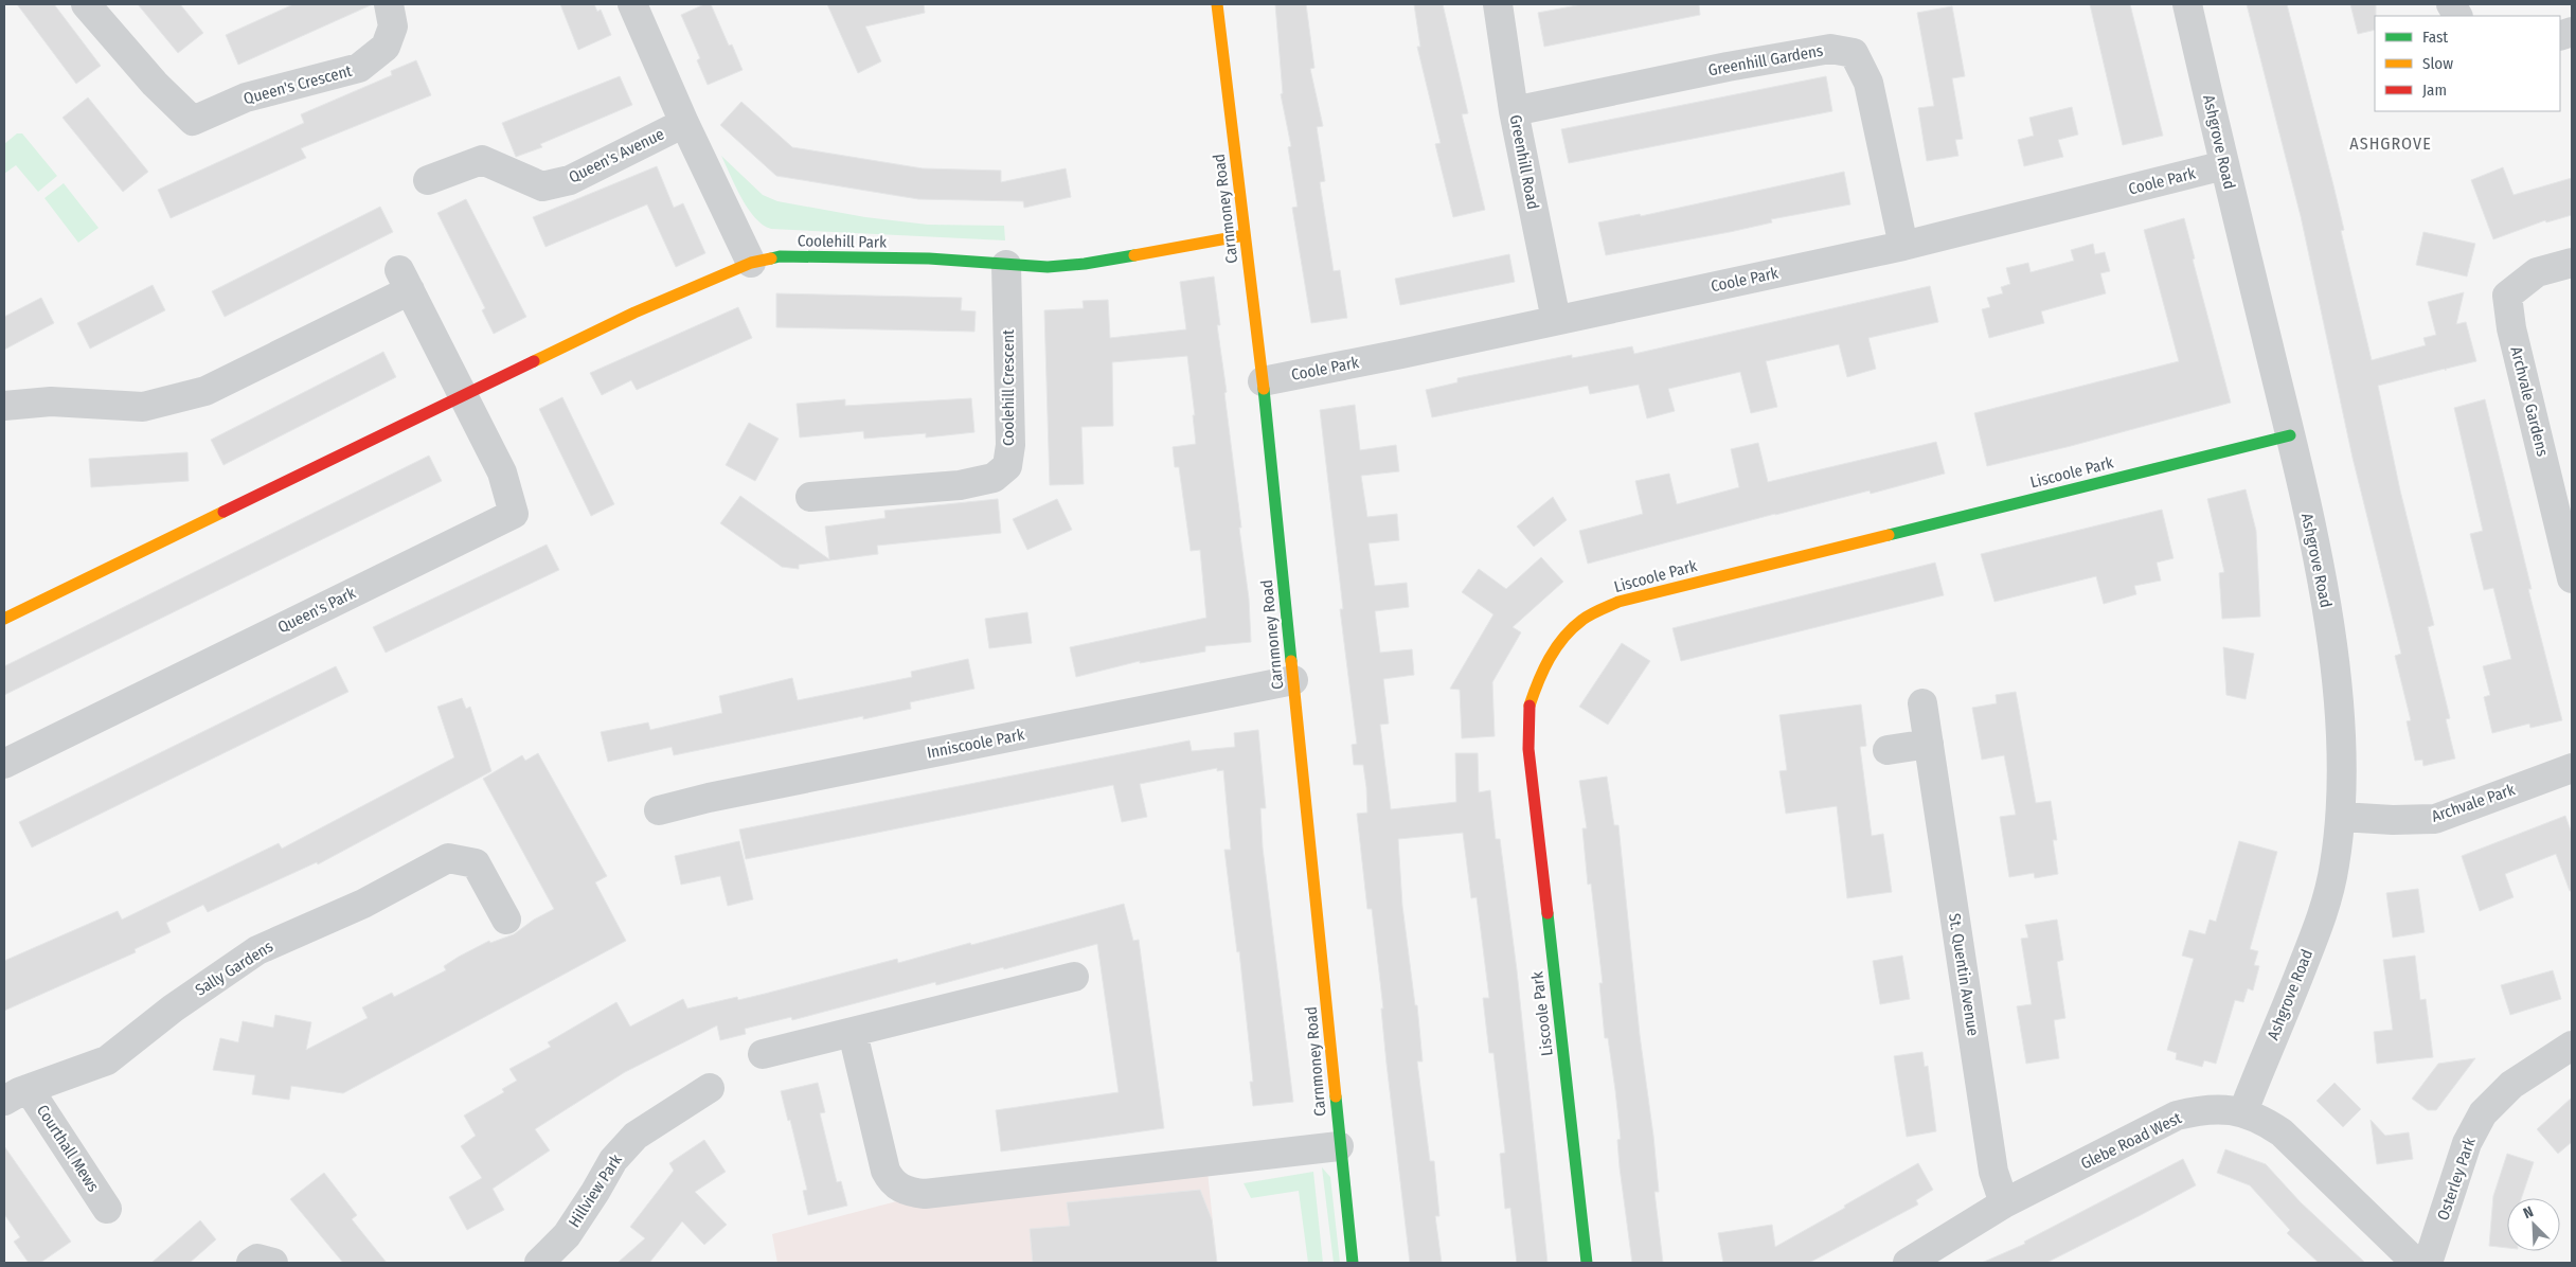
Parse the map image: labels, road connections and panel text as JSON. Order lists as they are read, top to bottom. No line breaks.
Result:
{"streets":{"street":["Greenhill Gardens","Queen's Crescent","Ashgrove Road","Queen's Avenue","Greenhill Road","Coole Park","Carnmoney Road","Coolehill Park","Coolehill Crescent","Archvale Gardens","Liscoole Park","Queen's Park","Inniscoole Park","Archvale Park","Sally Gardens","St. Quentin Avenue","Glebe Road West","Courthall Mews","Osterley Park","Hillview Park"]},"crossings":[["Greenhill Gardens","Greenhill Road"],["Greenhill Gardens","Coole Park"],["Ashgrove Road","Coole Park"],["Ashgrove Road","Liscoole Park"],["Ashgrove Road","Archvale Park"],["Ashgrove Road","Glebe Road West"],["Greenhill Road","Coole Park"],["Coole Park","Carnmoney Road"],["Carnmoney Road","Coolehill Park"],["Carnmoney Road","Inniscoole Park"],["Coolehill Park","Coolehill Crescent"],["Coolehill Park","Queen's Park"],["Sally Gardens","Courthall Mews"],["St. Quentin Avenue","Glebe Road West"]],"districts":["ASHGROVE"],"legend":["Fast","Slow","Jam"],"north":"top left"}
